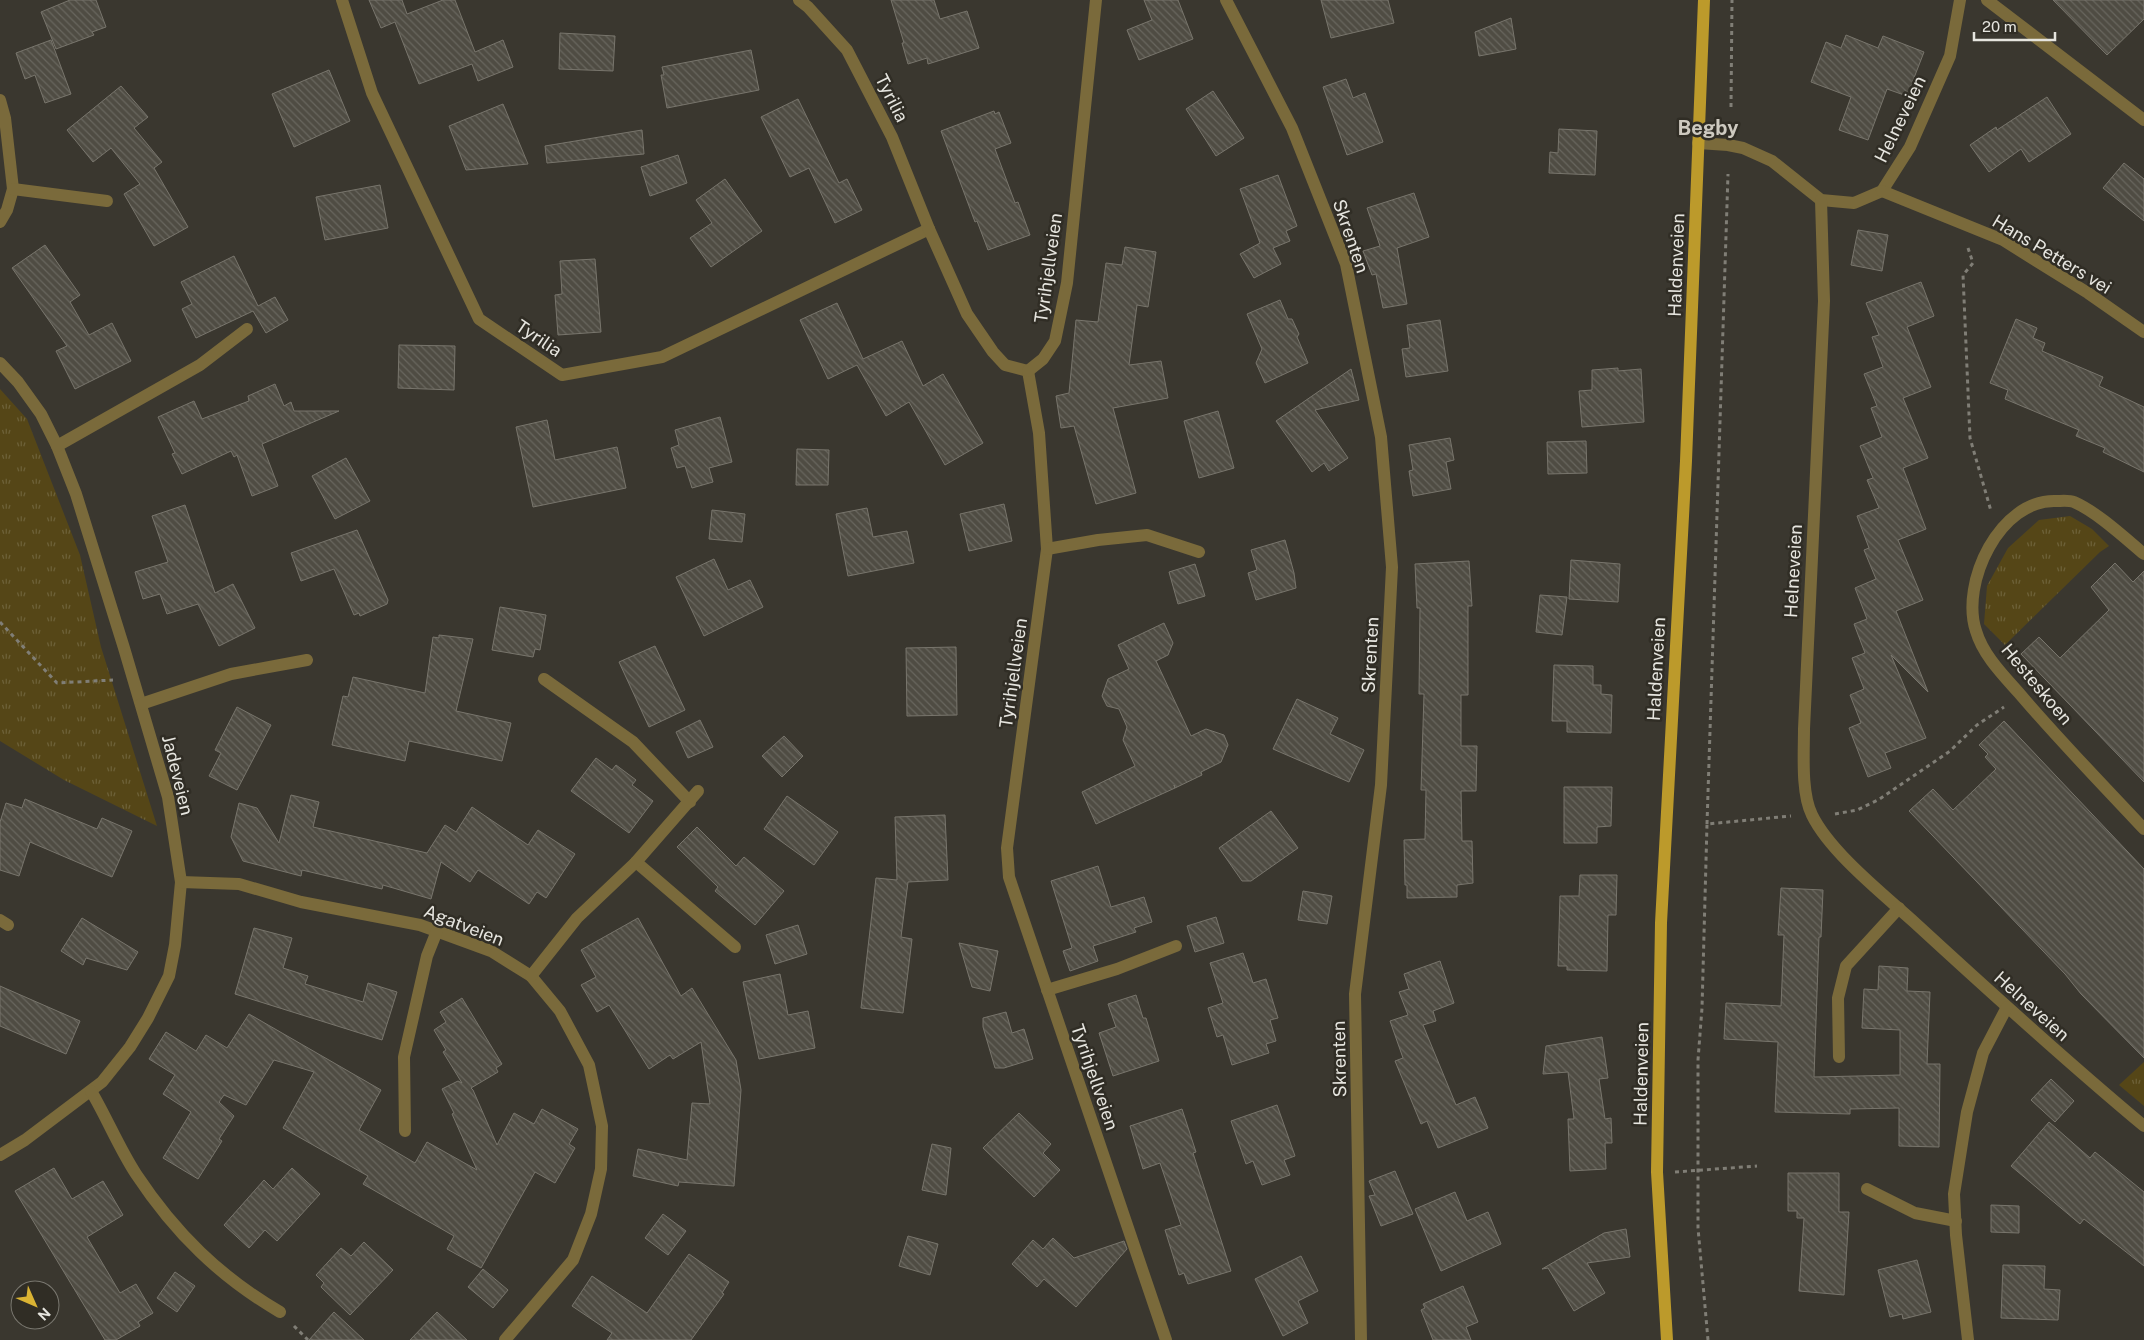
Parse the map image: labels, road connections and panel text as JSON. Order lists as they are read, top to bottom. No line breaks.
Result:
{"streets":{"main road":["Haldenveien"],"street":["Tyrilia","Helneveien","Skrenten","Hans Petters vei","Tyrihjellveien","Hesteskoen","Jadeveien","Agatveien"]},"crossings":[["Tyrilia","Tyrihjellveien"],["Helneveien","Hans Petters vei"],["Jadeveien","Agatveien"]],"districts":["Begby"],"scale_bar":"20 m","north":"bottom right"}
